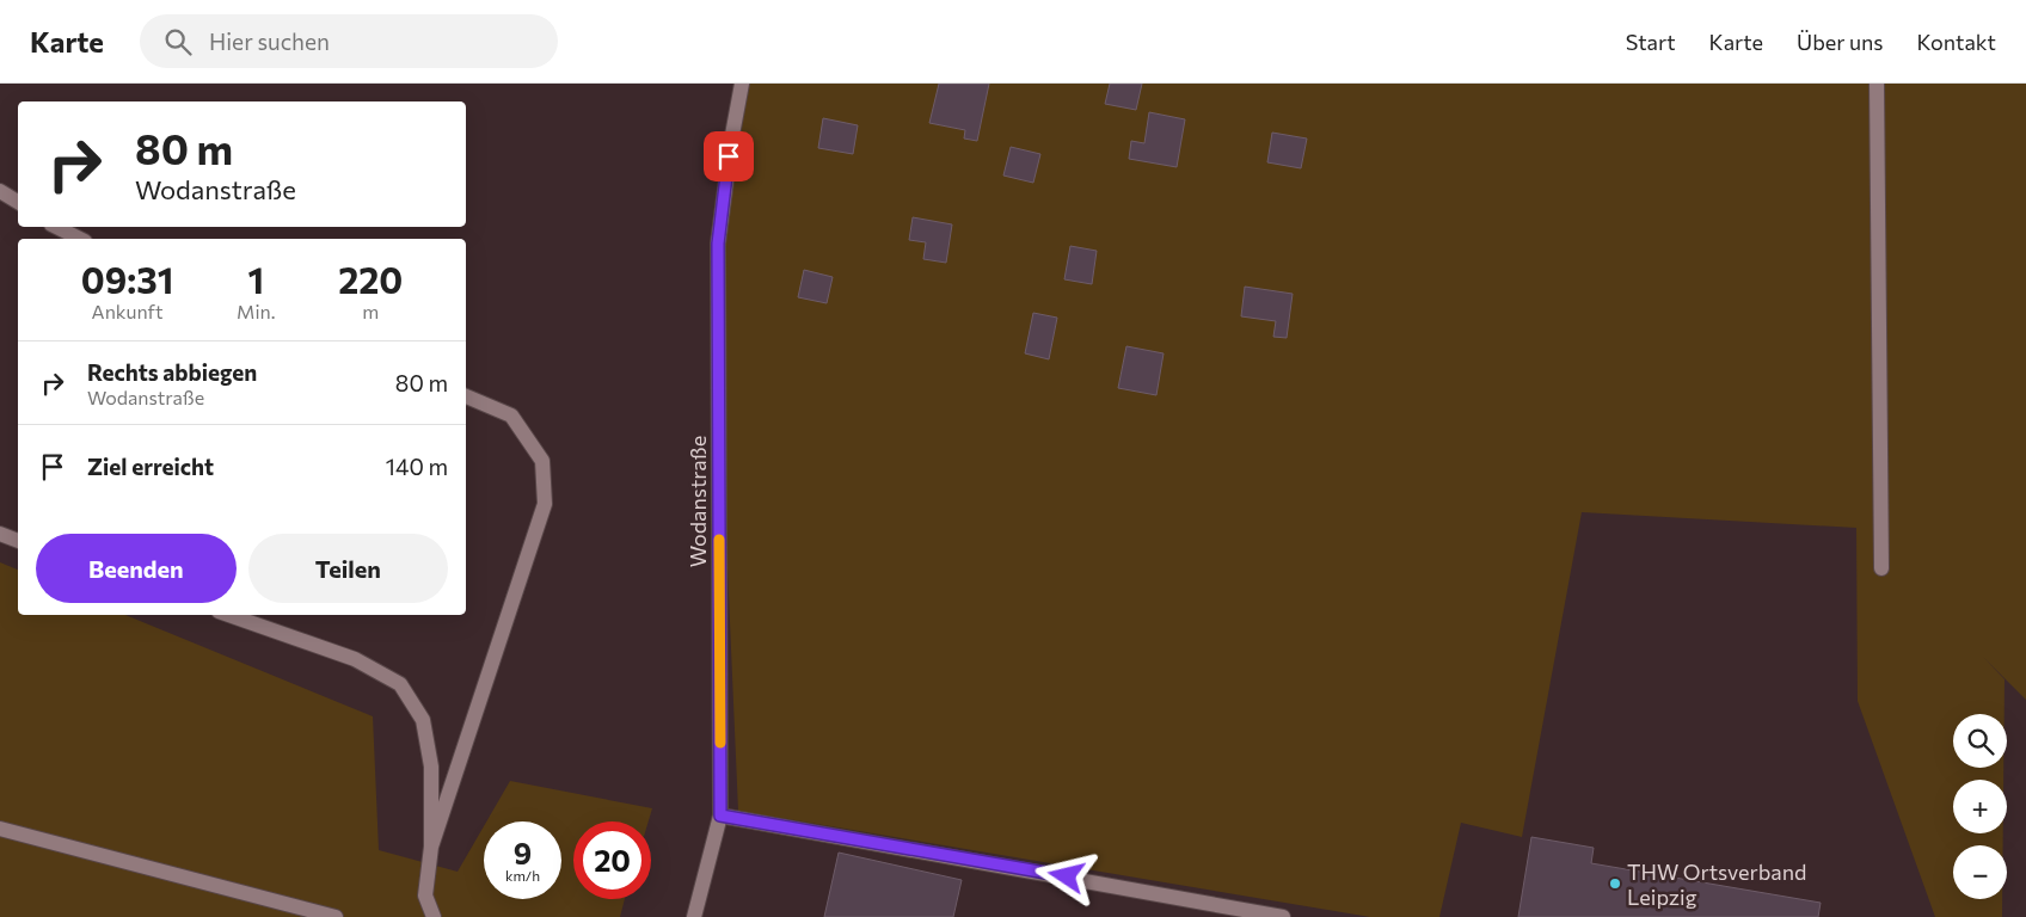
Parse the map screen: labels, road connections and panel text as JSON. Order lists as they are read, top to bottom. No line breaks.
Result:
{"streets":{"street":["Wodanstraße"]},"places":["THW Ortsverband Leipzig"],"page":{"header":"Karte","search":"Hier suchen","nav":["Start","Karte","Über uns","Kontakt"],"turn":["80 m","Wodanstraße"],"eta":["09:31","Ankunft","1","Min.","220","m"],"list":[{"name":"Rechts abbiegen","note":"Wodanstraße","value":"80 m"},{"name":"Ziel erreicht","value":"140 m"}],"buttons":["Beenden","Teilen"],"map_buttons":["+","−"],"speed":"9 km/h","limit":"20"}}
